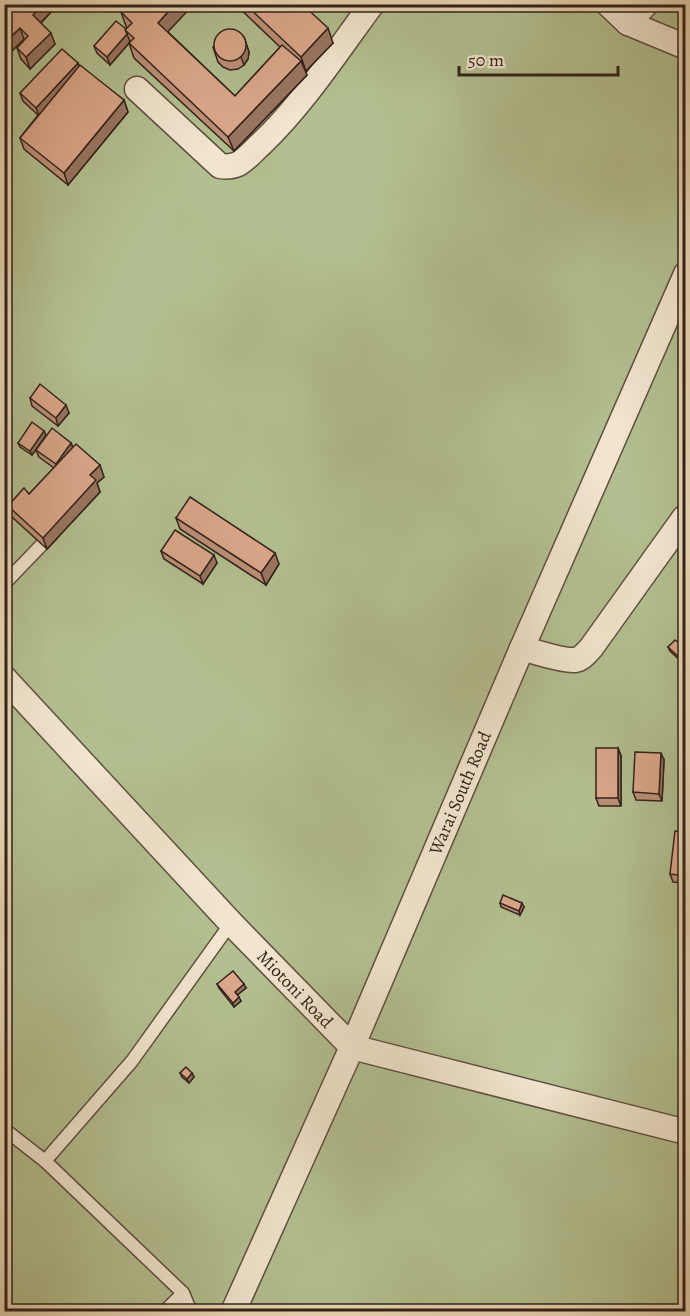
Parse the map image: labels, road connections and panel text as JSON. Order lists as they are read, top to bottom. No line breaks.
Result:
{"streets":{"street":["Warai South Road","Miotoni Road"]},"crossings":[["Warai South Road","Miotoni Road"]],"scale_bar":"50 m"}
